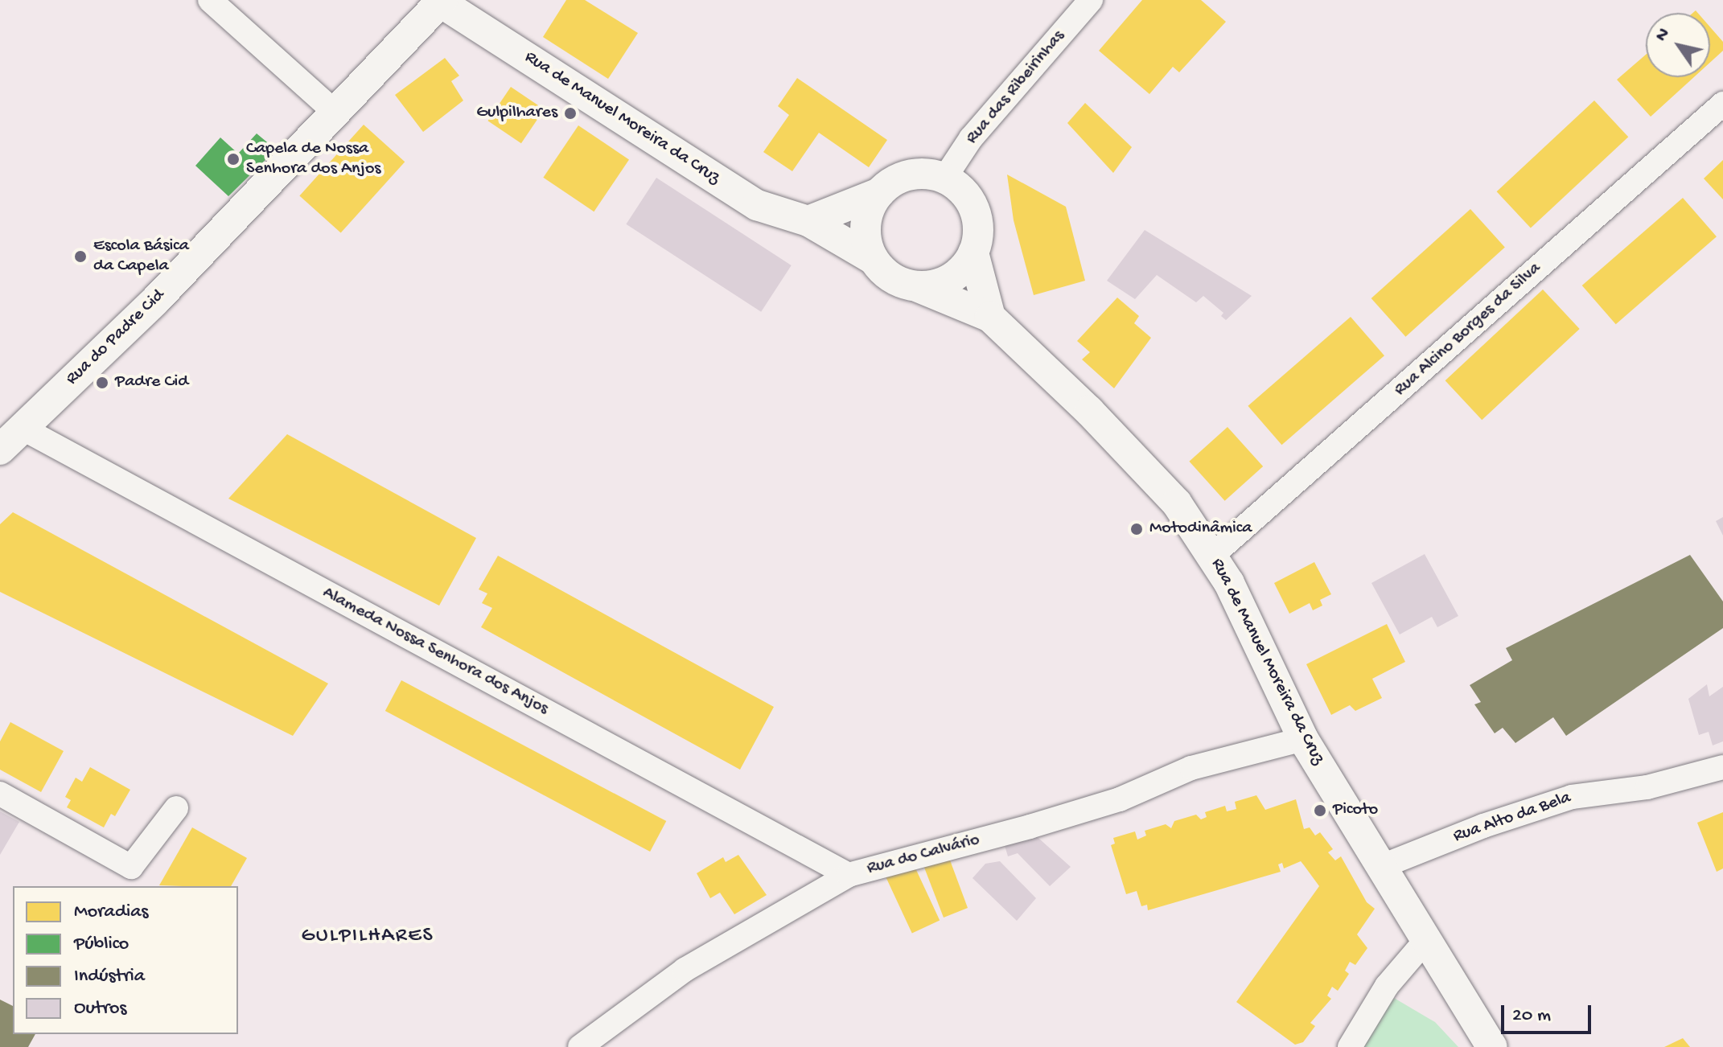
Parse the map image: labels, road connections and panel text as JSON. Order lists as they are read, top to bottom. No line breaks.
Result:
{"streets":{"street":["Rua das Ribeirinhas","Rua de Manuel Moreira da Cruz","Rua Alcino Borges da Silva","Rua do Padre Cid","Alameda Nossa Senhora dos Anjos","Rua Alto da Bela","Rua do Calvário"]},"crossings":[["Rua das Ribeirinhas","Rua de Manuel Moreira da Cruz"],["Rua de Manuel Moreira da Cruz","Rua Alcino Borges da Silva"],["Rua de Manuel Moreira da Cruz","Rua do Padre Cid"],["Rua de Manuel Moreira da Cruz","Rua Alto da Bela"],["Rua de Manuel Moreira da Cruz","Rua do Calvário"],["Rua do Padre Cid","Alameda Nossa Senhora dos Anjos"],["Alameda Nossa Senhora dos Anjos","Rua do Calvário"]],"districts":["GULPILHARES"],"places":["Gulpilhares","Capela de Nossa Senhora dos Anjos","Escola Básica da Capela","Padre Cid","Motodinâmica","Picoto"],"legend":["Moradias","Público","Indústria","Outros"],"scale_bar":"20 m","north":"top left"}
